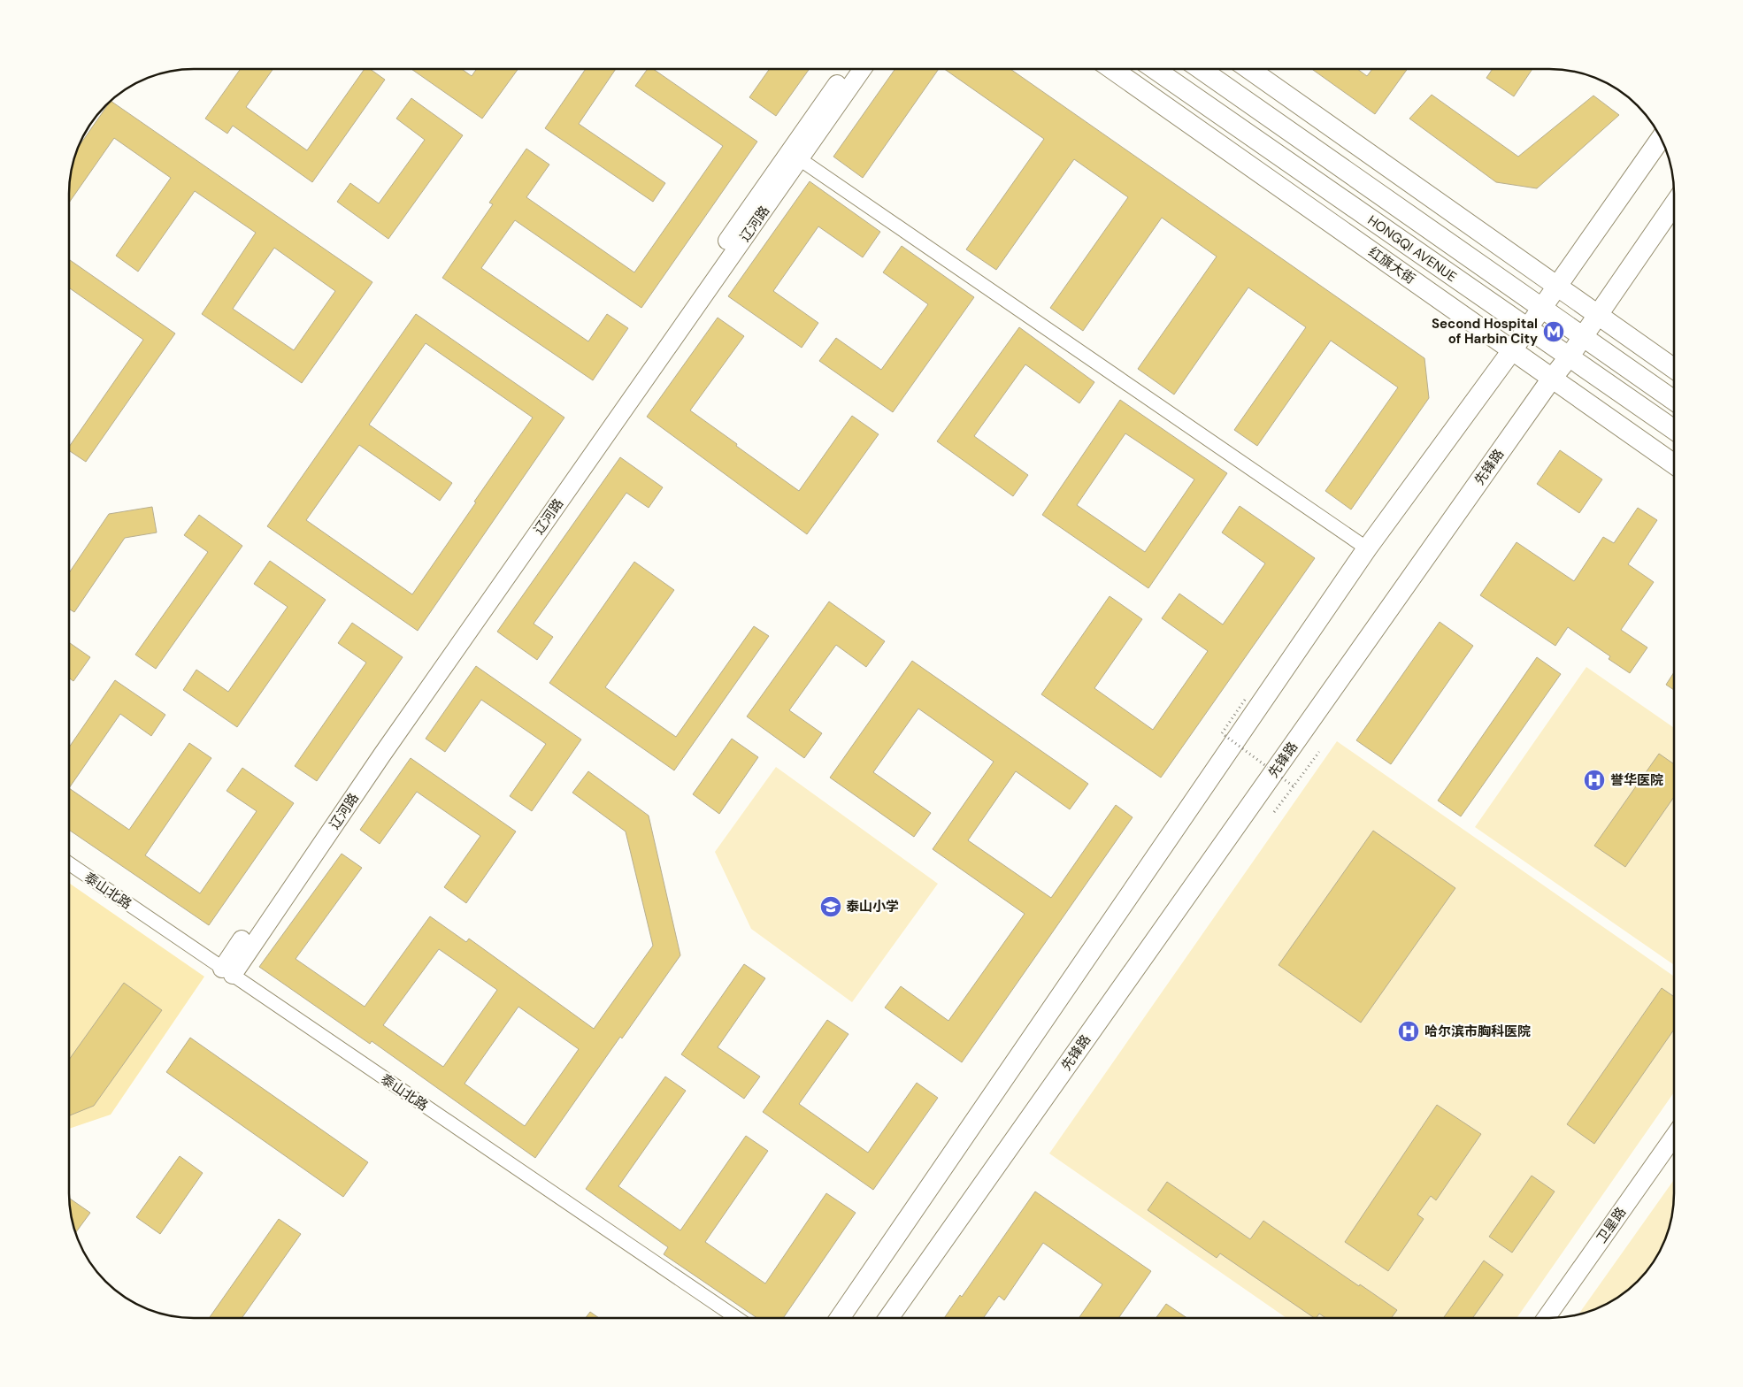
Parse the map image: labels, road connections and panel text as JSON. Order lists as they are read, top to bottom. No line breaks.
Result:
{"streets":{"main road":["辽河路","HONGQI AVENUE","红旗大街","先锋路","卫星路"],"street":["泰山北路"]},"crossings":[["辽河路","泰山北路"],["HONGQI AVENUE","先锋路"],["红旗大街","先锋路"]],"places":{"metro station":["Second Hospital of Harbin City"],"hospital":["誉华医院","哈尔滨市胸科医院"],"school or university":["泰山小学"]}}
